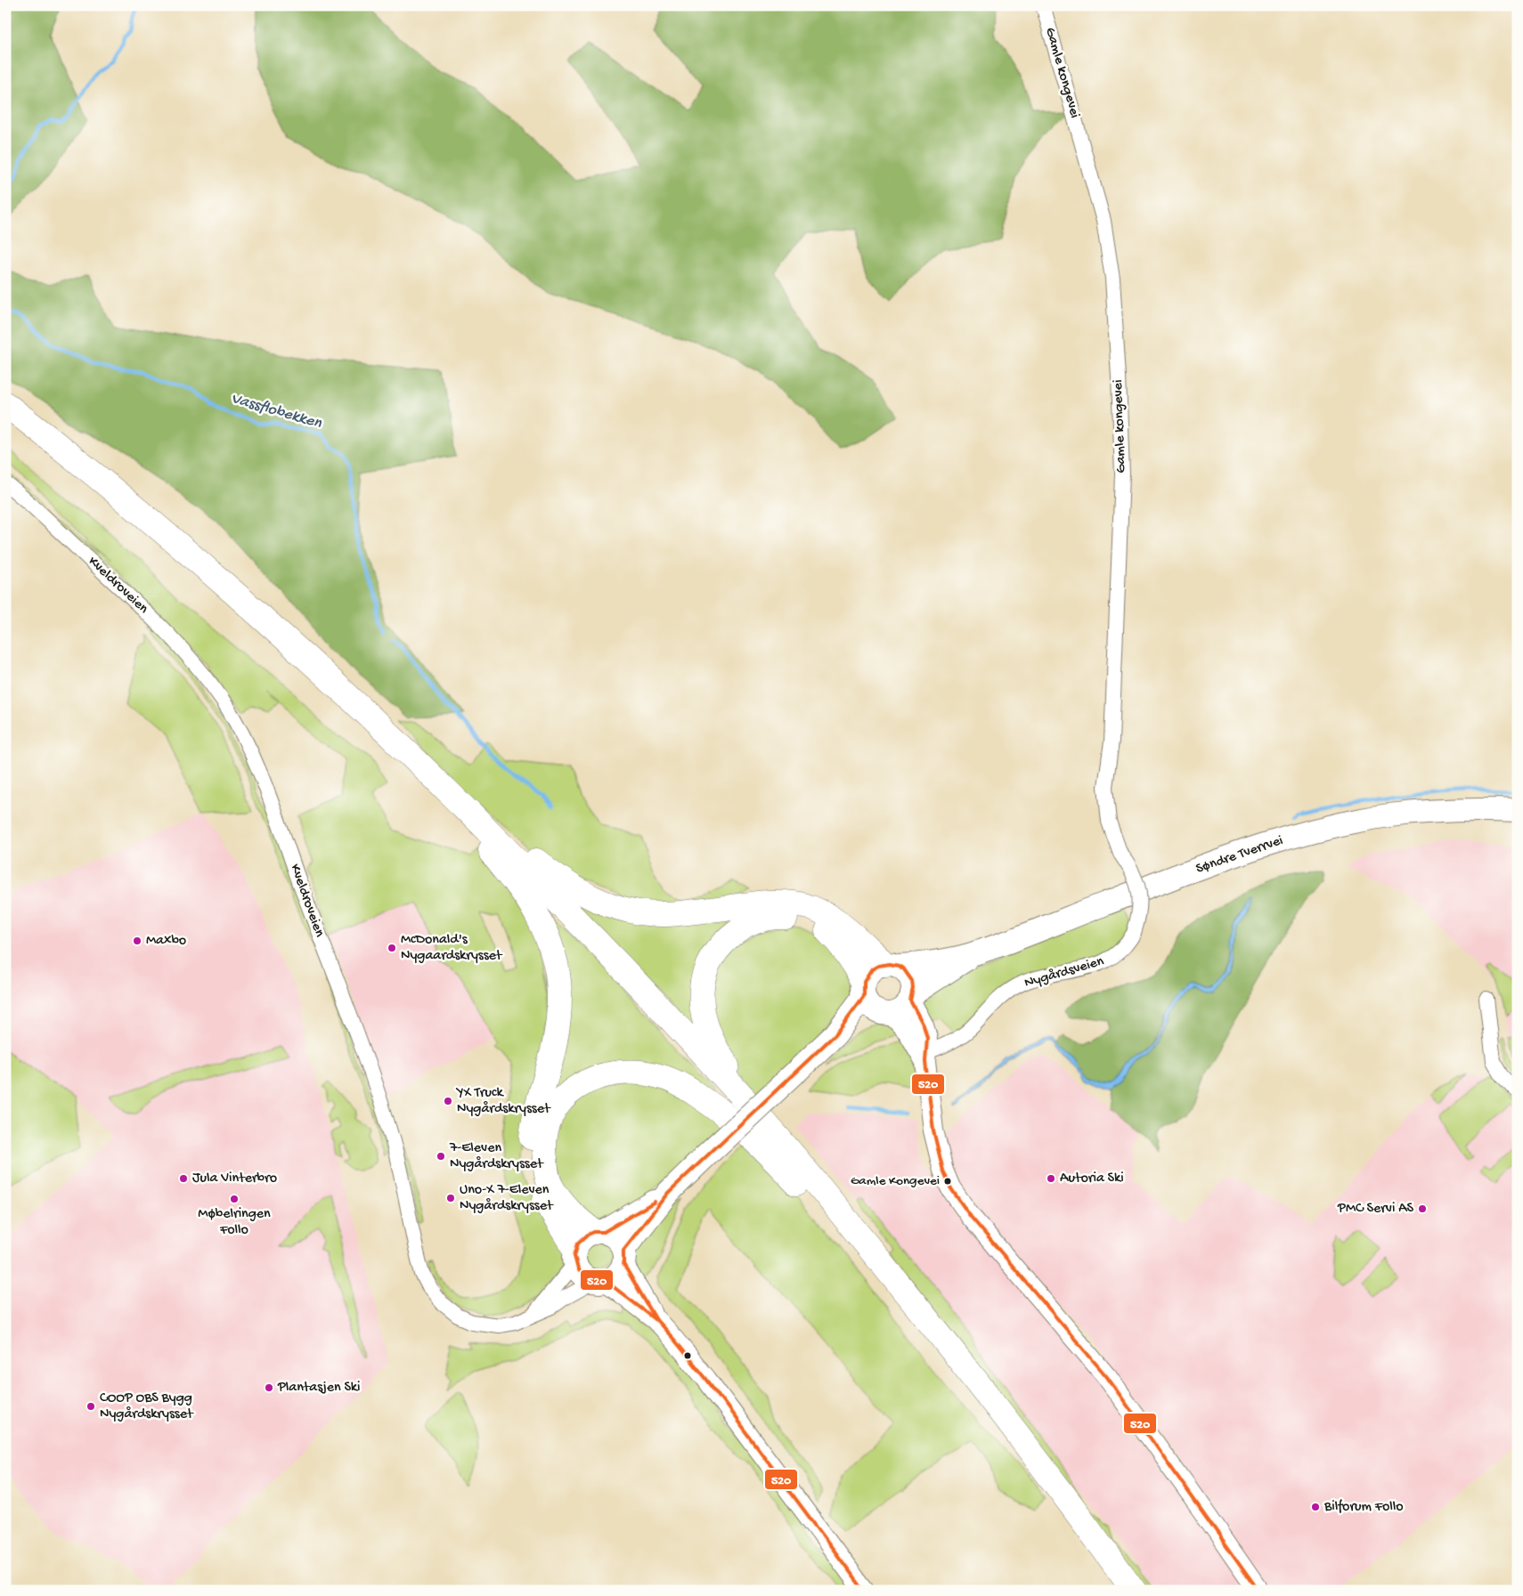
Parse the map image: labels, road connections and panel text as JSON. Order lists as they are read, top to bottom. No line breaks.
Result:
{"streets":{"main road":["Søndre Tverrvei"],"street":["Gamle kongevei","Kveldroveien","Nygårdsveien"]},"crossings":[["Gamle kongevei","Nygårdsveien"]],"water":["Vassflobekken"],"places":["Maxbo","McDonald's Nygaardskrysset","YX Truck Nygårdskrysset","7-Eleven Nygårdskrysset","Jula Vinterbro","Autoria Ski","Gamle Kongevei","Uno-X 7-Eleven Nygårdskrysset","Møbelringen Follo","PMC Servi AS","Plantasjen Ski","COOP OBS Bygg Nygårdskrysset","Bilforum Follo"],"lines":["transit line 520"]}
